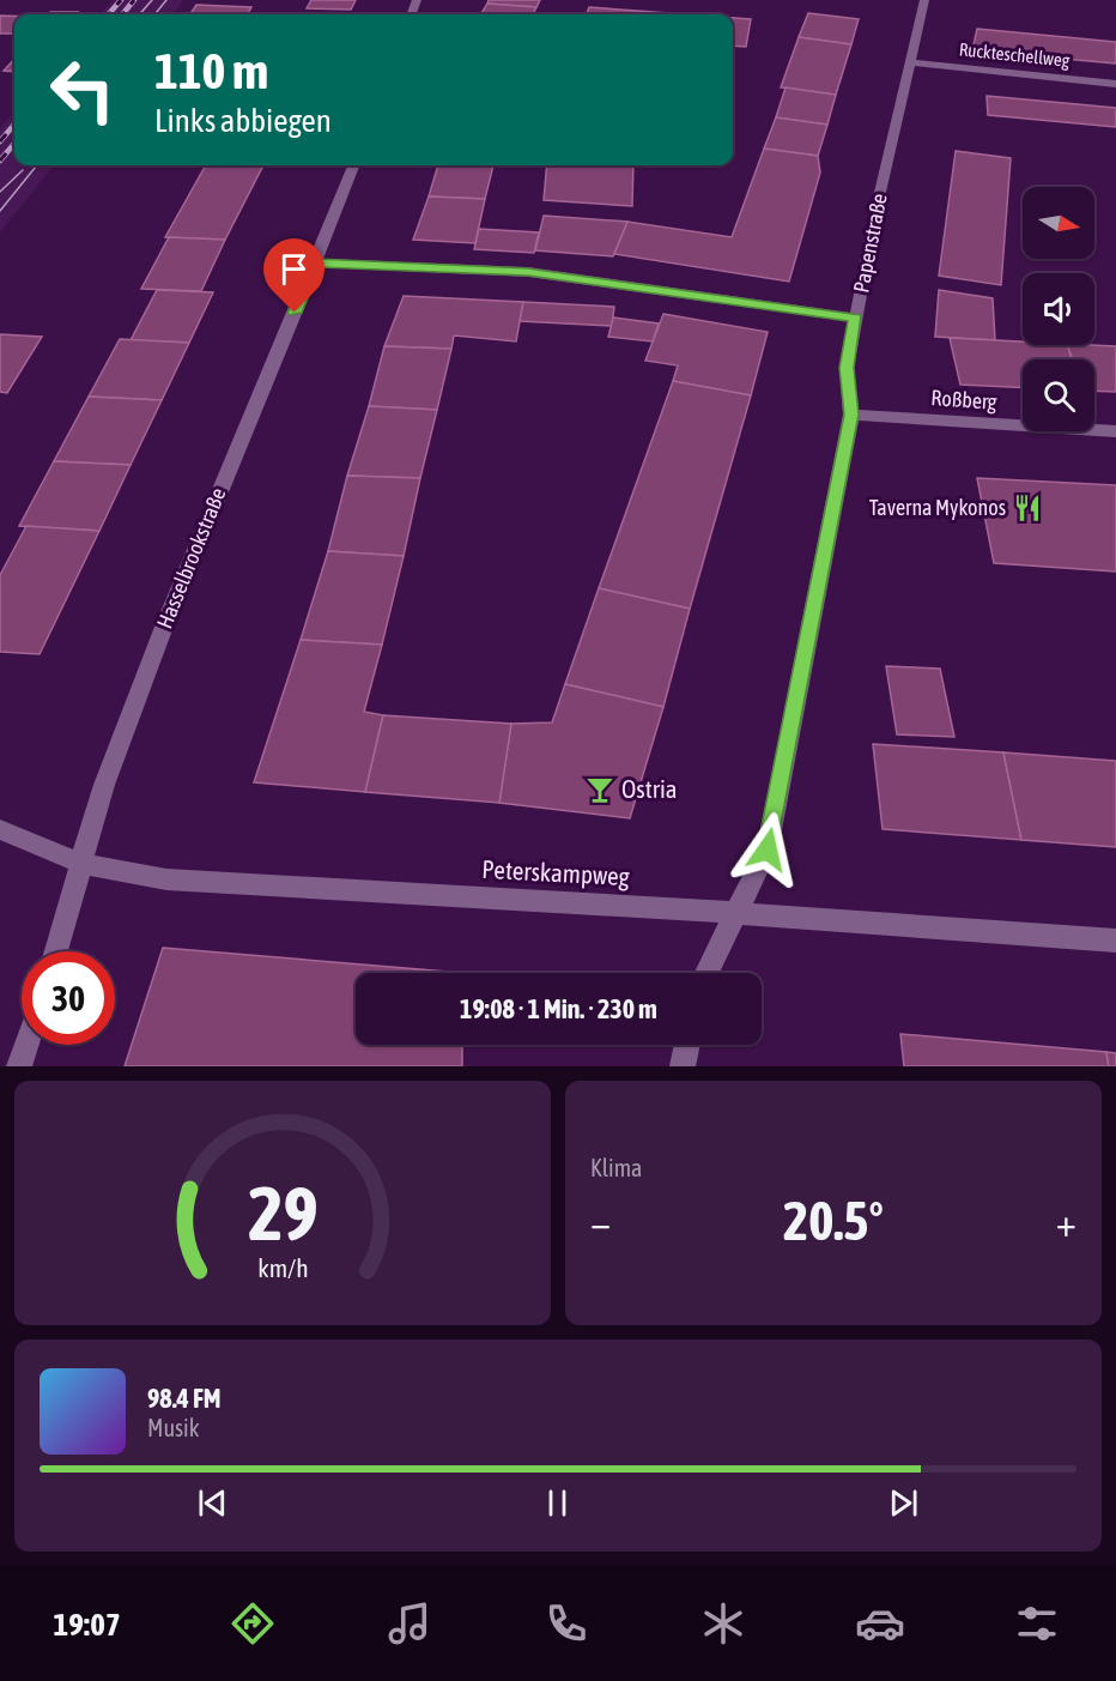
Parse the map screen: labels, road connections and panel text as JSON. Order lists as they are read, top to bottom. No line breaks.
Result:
{"streets":{"street":["Ruckteschellweg","Papenstraße","Roßberg","Hasselbrookstraße","Peterskampweg"]},"crossings":[["Ruckteschellweg","Papenstraße"],["Papenstraße","Roßberg"],["Papenstraße","Peterskampweg"],["Hasselbrookstraße","Peterskampweg"]],"places":{"restaurant":["Taverna Mykonos"],"bar":["Ostria"]},"north":"right","page":{"turn":["110 m","Links abbiegen"],"limit":"30","trip":"19:08 · 1 Min. · 230 m","tile":"Klima","heat":["−","20.5°","+"],"song":["98.4 FM","Musik"],"tabs":"19:07","gauge":["29","km/h"]}}
